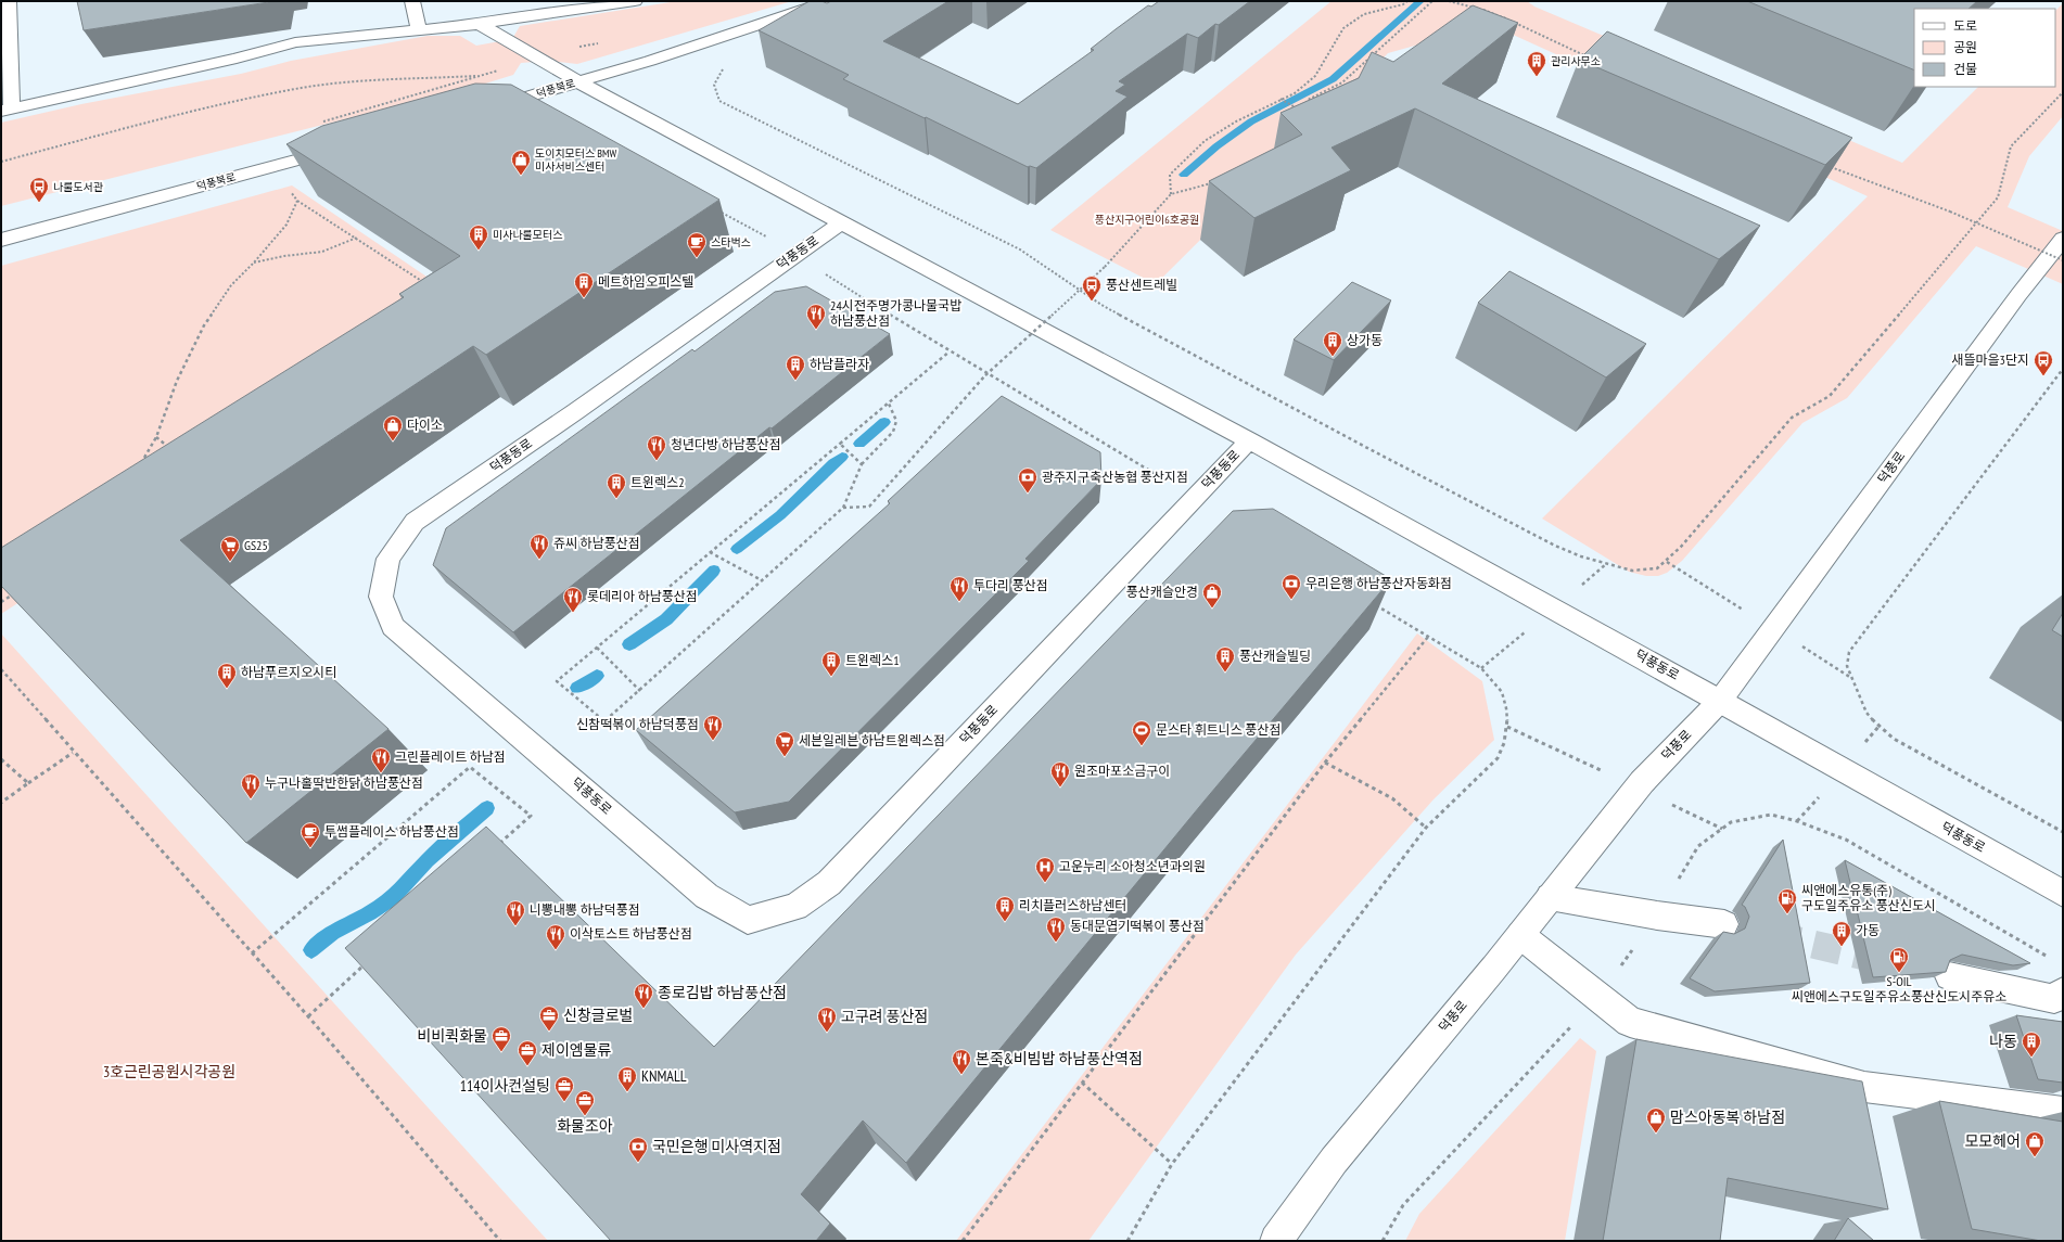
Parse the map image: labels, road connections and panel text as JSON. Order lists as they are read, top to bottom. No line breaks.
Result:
{"streets":{"street":["덕풍북로","덕풍동로","덕풍로"]},"crossings":[["덕풍북로","덕풍동로"],["덕풍동로","덕풍로"]],"parks":["풍산지구어린이6호공원","3호근린공원시각공원"],"places":{"building":["관리사무소","미사나룰모터스","메트하임오피스텔","상가동","하남플라자","트윈렉스2","풍산캐슬빌딩","트윈렉스1","하남푸르지오시티","리치플러스하남센터","가동","나동","KNMALL"],"shop":["도이치모터스 BMW 미사서비스센터","다이소","풍산캐슬안경","맘스아동복 하남점","모모헤어"],"bus stop":["나룰도서관","풍산센트레빌","새뜰마을3단지"],"cafe":["스타벅스","투썸플레이스 하남풍산점"],"restaurant":["24시전주명가콩나물국밥 하남풍산점","청년다방 하남풍산점","쥬씨 하남풍산점","투다리 풍산점","롯데리아 하남풍산점","신참떡볶이 하남덕풍점","그린플레이트 하남점","원조마포소금구이","누구나홀딱반한닭 하남풍산점","니뽕내뽕 하남덕풍점","동대문엽기떡볶이 풍산점","이삭토스트 하남풍산점","종로김밥 하남풍산점","고구려 풍산점","본죽&비빔밥 하남풍산역점"],"bank":["광주지구축산농협 풍산지점","우리은행 하남풍산자동화점","국민은행 미사역지점"],"supermarket":["GS25","세븐일레븐 하남트윈렉스점"],"sports":["문스타 휘트니스 풍산점"],"hospital":["고운누리 소아청소년과의원"],"fuel station":["씨앤에스유통(주) 구도일주유소 풍산신도시","S-OIL 씨앤에스구도일주유소풍산신도시주유소"],"office":["신창글로벌","비비퀵화물","제이엠물류","114이사컨설팅","화물조아"]},"legend":["도로","공원","건물"]}
